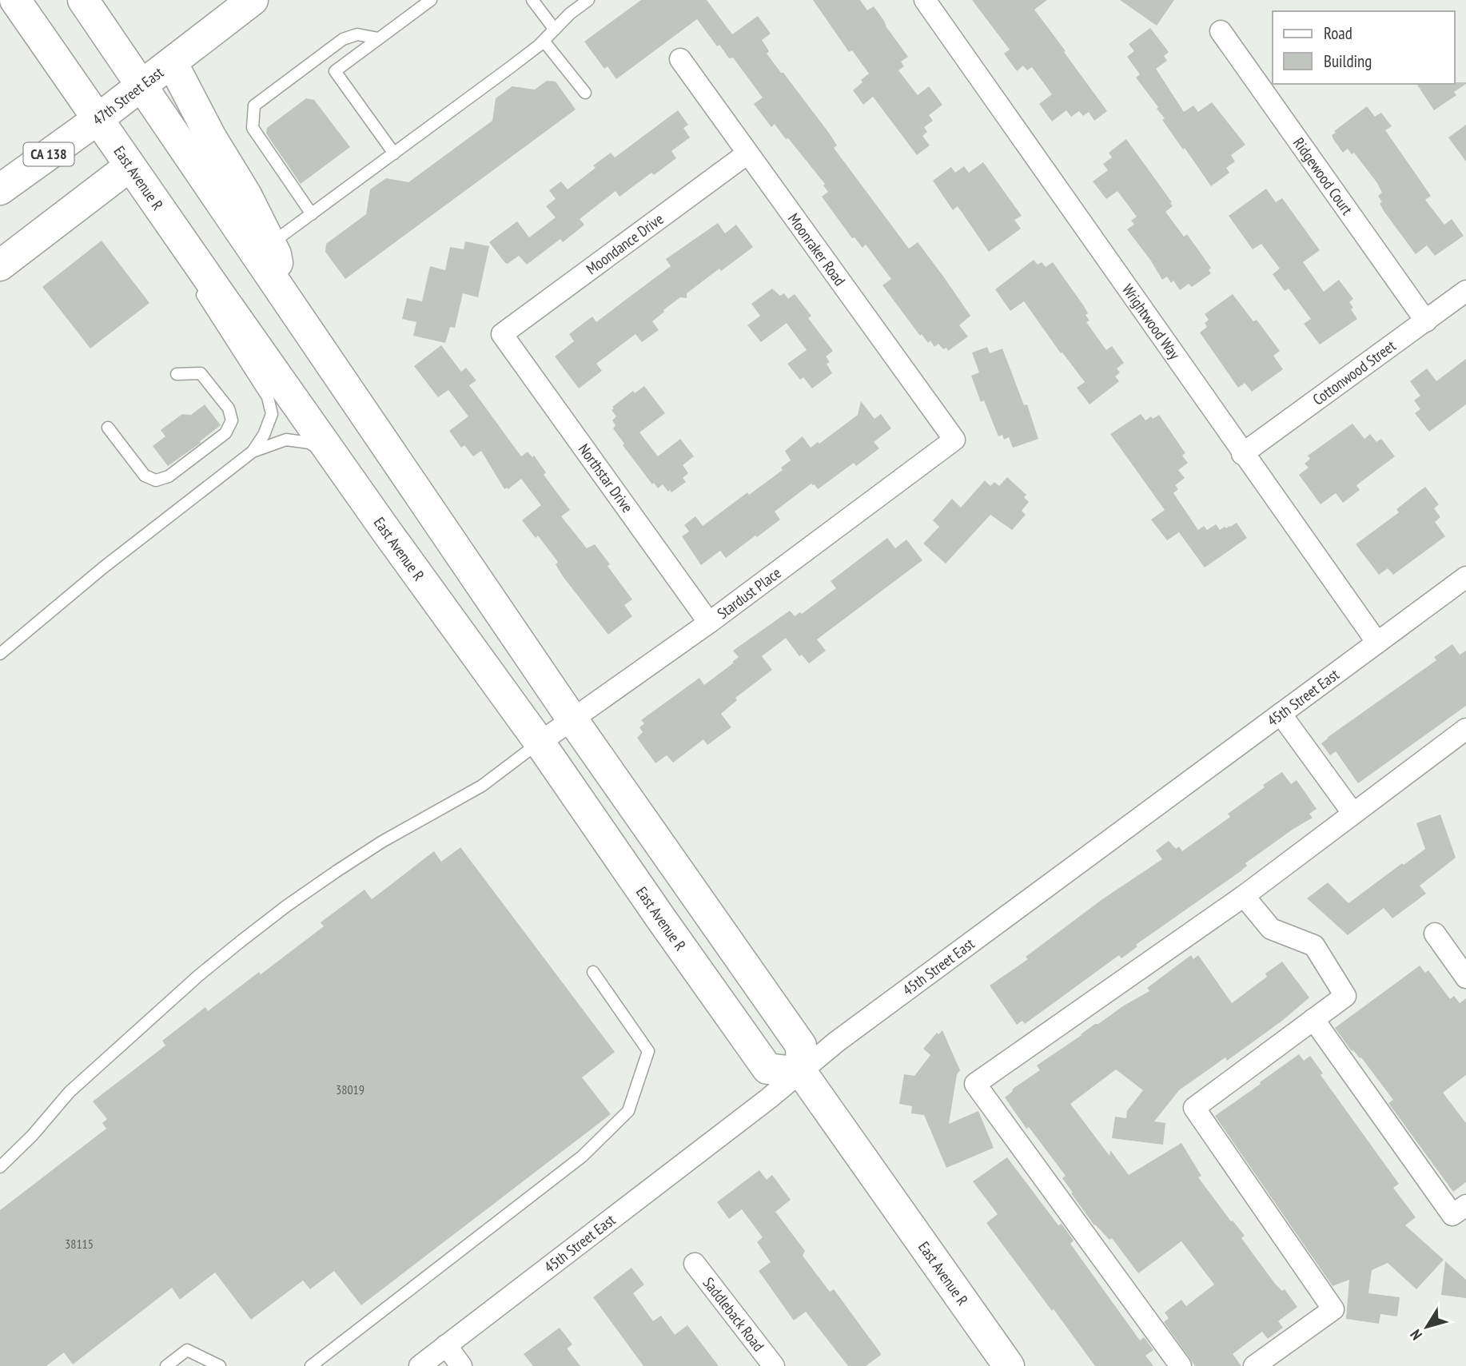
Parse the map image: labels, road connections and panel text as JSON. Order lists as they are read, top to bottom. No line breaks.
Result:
{"streets":{"main road":["47th Street East","CA 138","East Avenue R"],"street":["Ridgewood Court","Moondance Drive","Moonraker Road","Wrightwood Way","Cottonwood Street","Northstar Drive","Stardust Place","45th Street East","Saddleback Road"]},"crossings":[["47th Street East","East Avenue R"],["Ridgewood Court","Cottonwood Street"],["East Avenue R","Stardust Place"],["East Avenue R","45th Street East"],["Moondance Drive","Moonraker Road"],["Moondance Drive","Northstar Drive"],["Moonraker Road","Stardust Place"],["Wrightwood Way","Cottonwood Street"],["Wrightwood Way","45th Street East"],["Northstar Drive","Stardust Place"]],"house_numbers":["38019","38115"],"legend":["Road","Building"],"north":"bottom left"}
